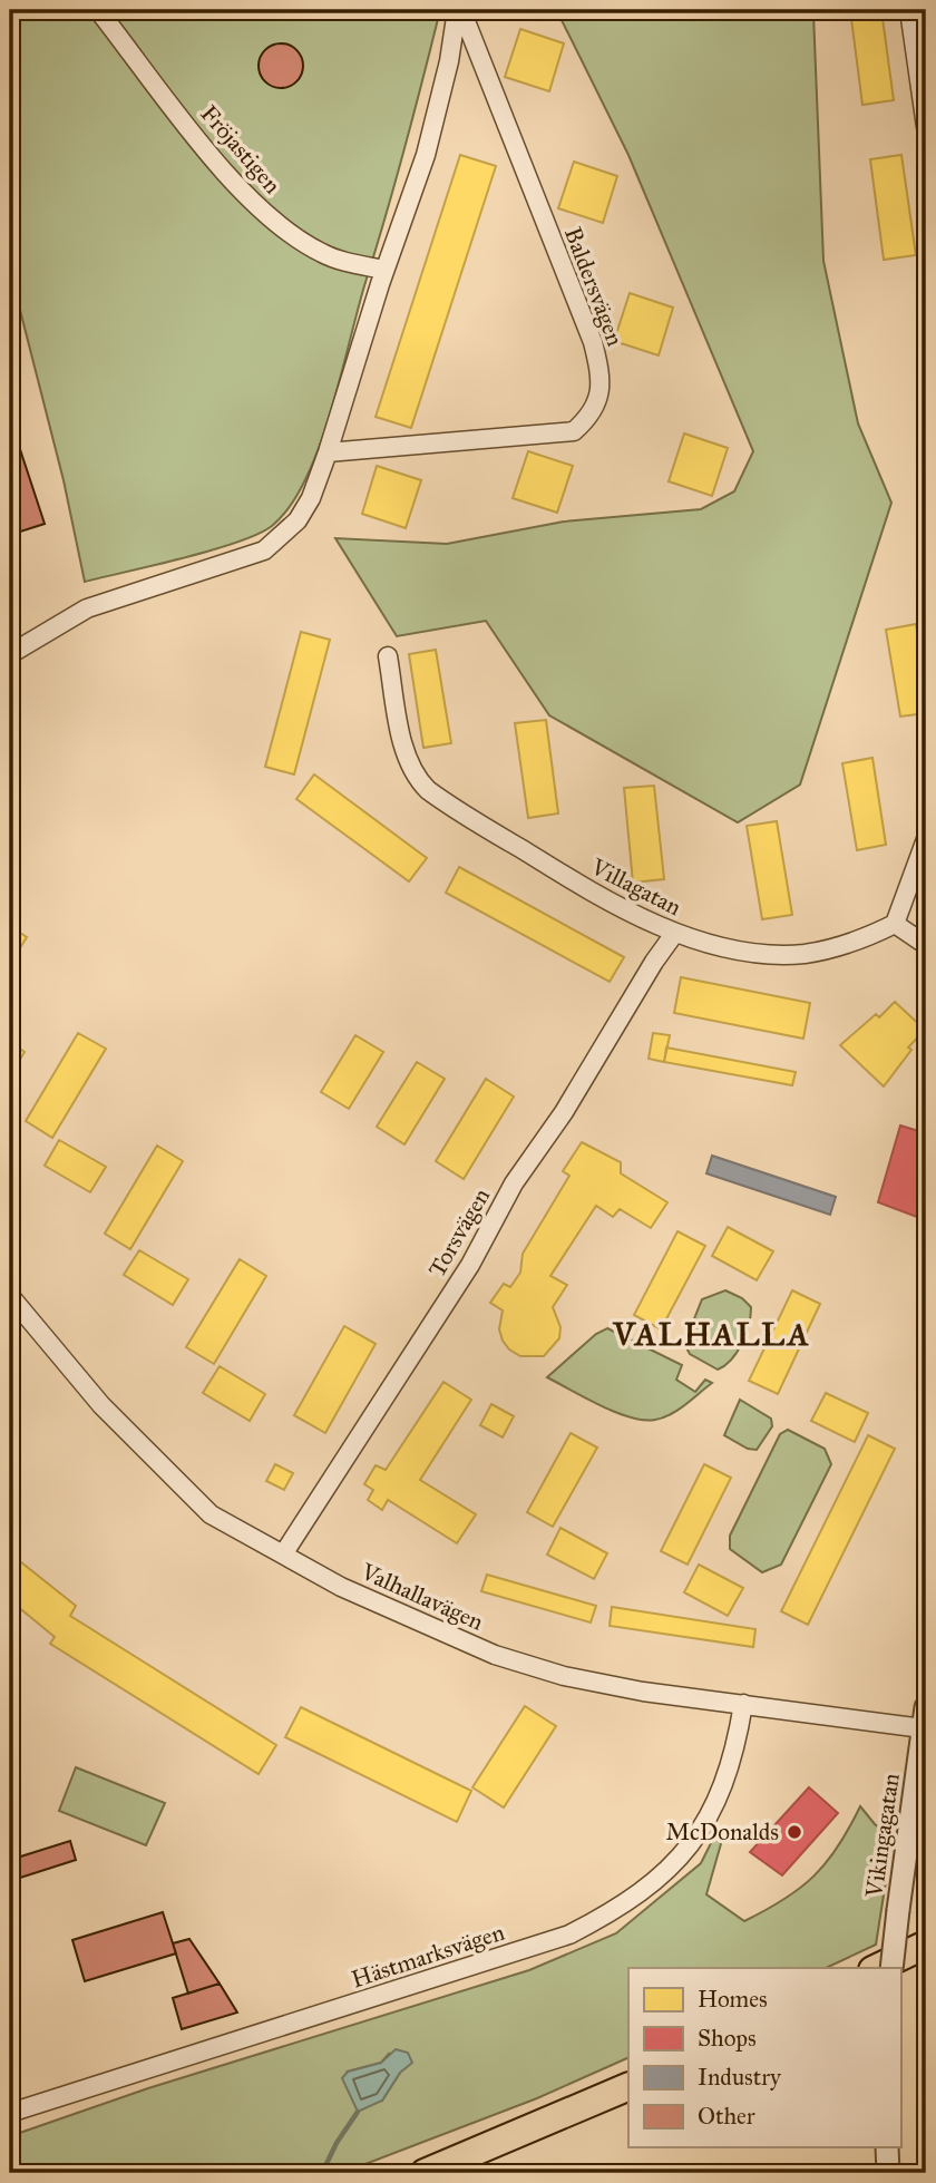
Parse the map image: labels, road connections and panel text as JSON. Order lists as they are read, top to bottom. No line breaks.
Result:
{"streets":{"street":["Fröjastigen","Baldersvägen","Villagatan","Torsvägen","Valhallavägen","Vikingagatan","Hästmarksvägen"]},"crossings":[["Fröjastigen","Baldersvägen"],["Villagatan","Torsvägen"],["Torsvägen","Valhallavägen"],["Valhallavägen","Vikingagatan"],["Valhallavägen","Hästmarksvägen"]],"districts":["VALHALLA"],"places":["McDonalds"],"legend":["Homes","Shops","Industry","Other"]}
